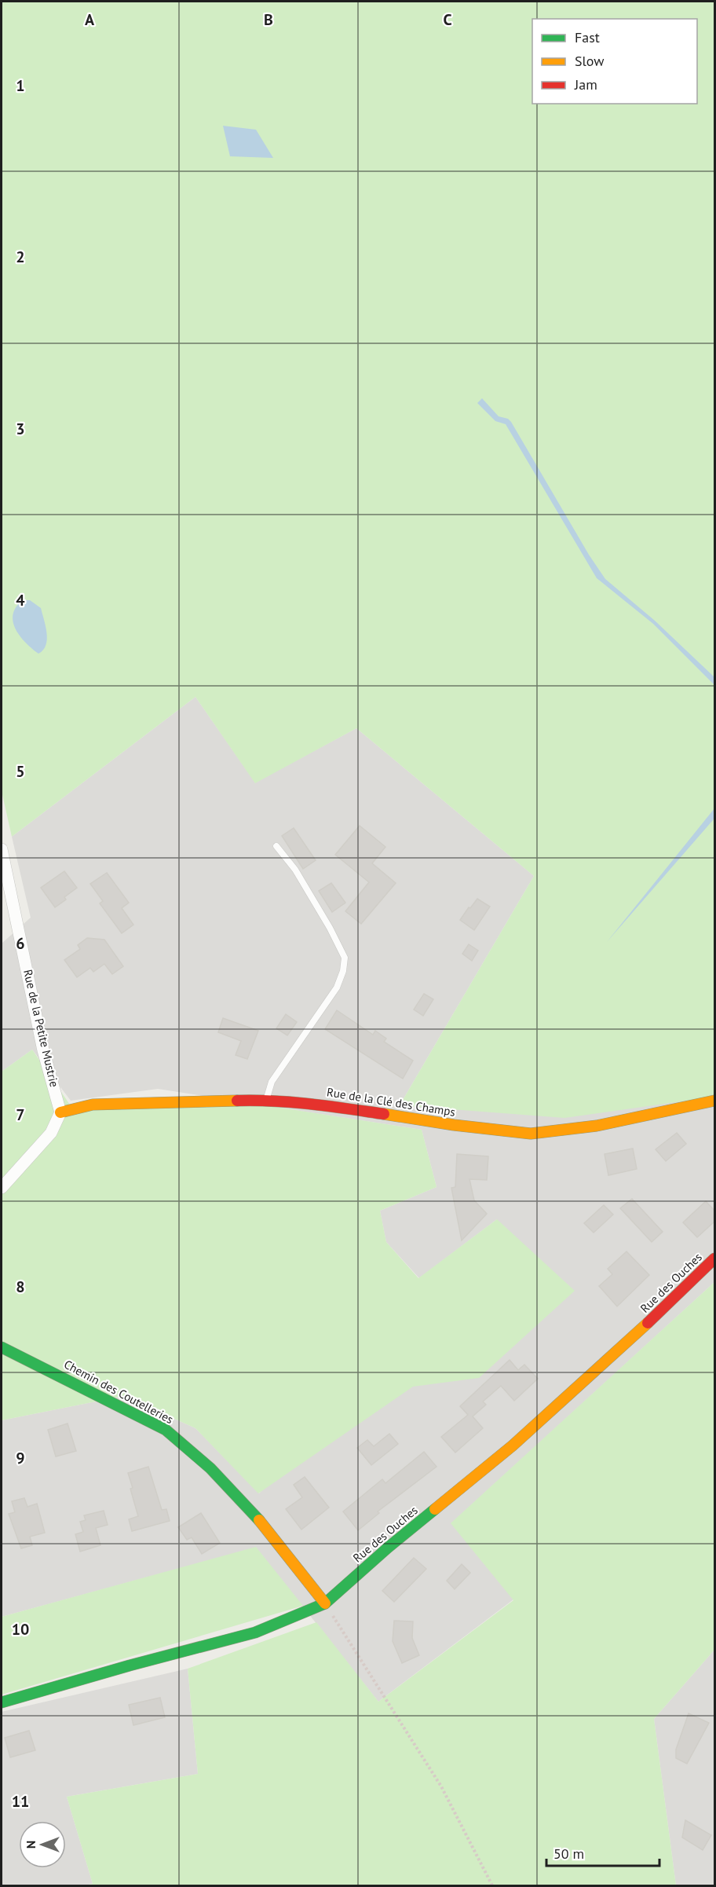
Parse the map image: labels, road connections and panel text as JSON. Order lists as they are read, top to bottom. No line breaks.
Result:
{"streets":{"street":["Rue de la Petite Mustrie","Rue de la Clé des Champs","Rue des Ouches","Chemin des Coutelleries"]},"crossings":[["Rue de la Petite Mustrie","Rue de la Clé des Champs"],["Rue des Ouches","Chemin des Coutelleries"]],"legend":["Fast","Slow","Jam"],"scale_bar":"50 m","north":"left","grid":{"columns":["A","B","C"],"rows":["1","2","3","4","5","6","7","8","9","10","11"]}}
